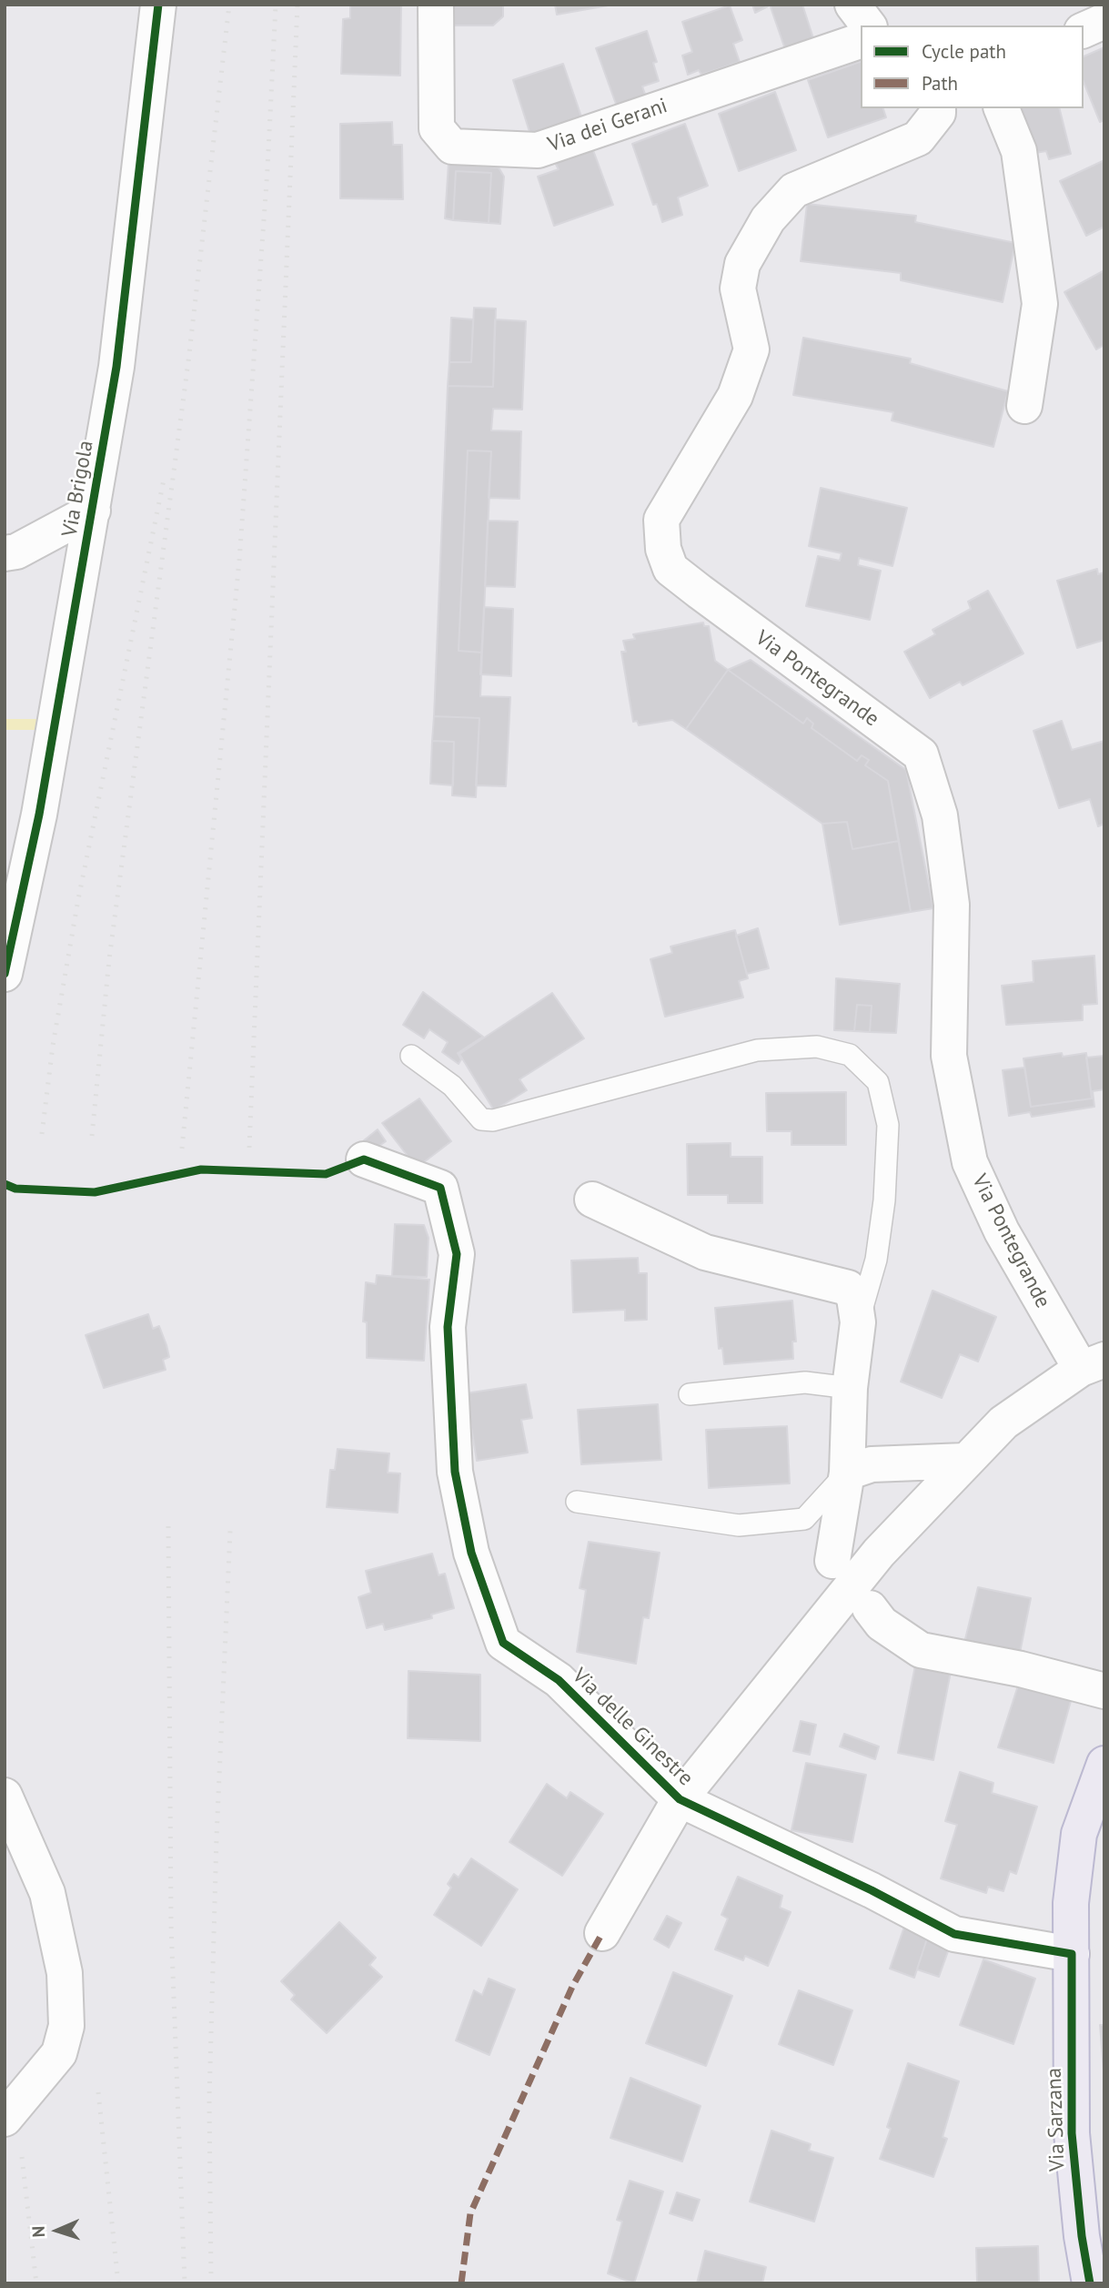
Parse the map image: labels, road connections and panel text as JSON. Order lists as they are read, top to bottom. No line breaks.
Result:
{"streets":{"main road":["Via Sarzana"],"street":["Via dei Gerani","Via Brigola","Via Pontegrande","Via delle Ginestre"]},"crossings":[["Via delle Ginestre","Via Sarzana"]],"legend":["Cycle path","Path"],"north":"left"}
